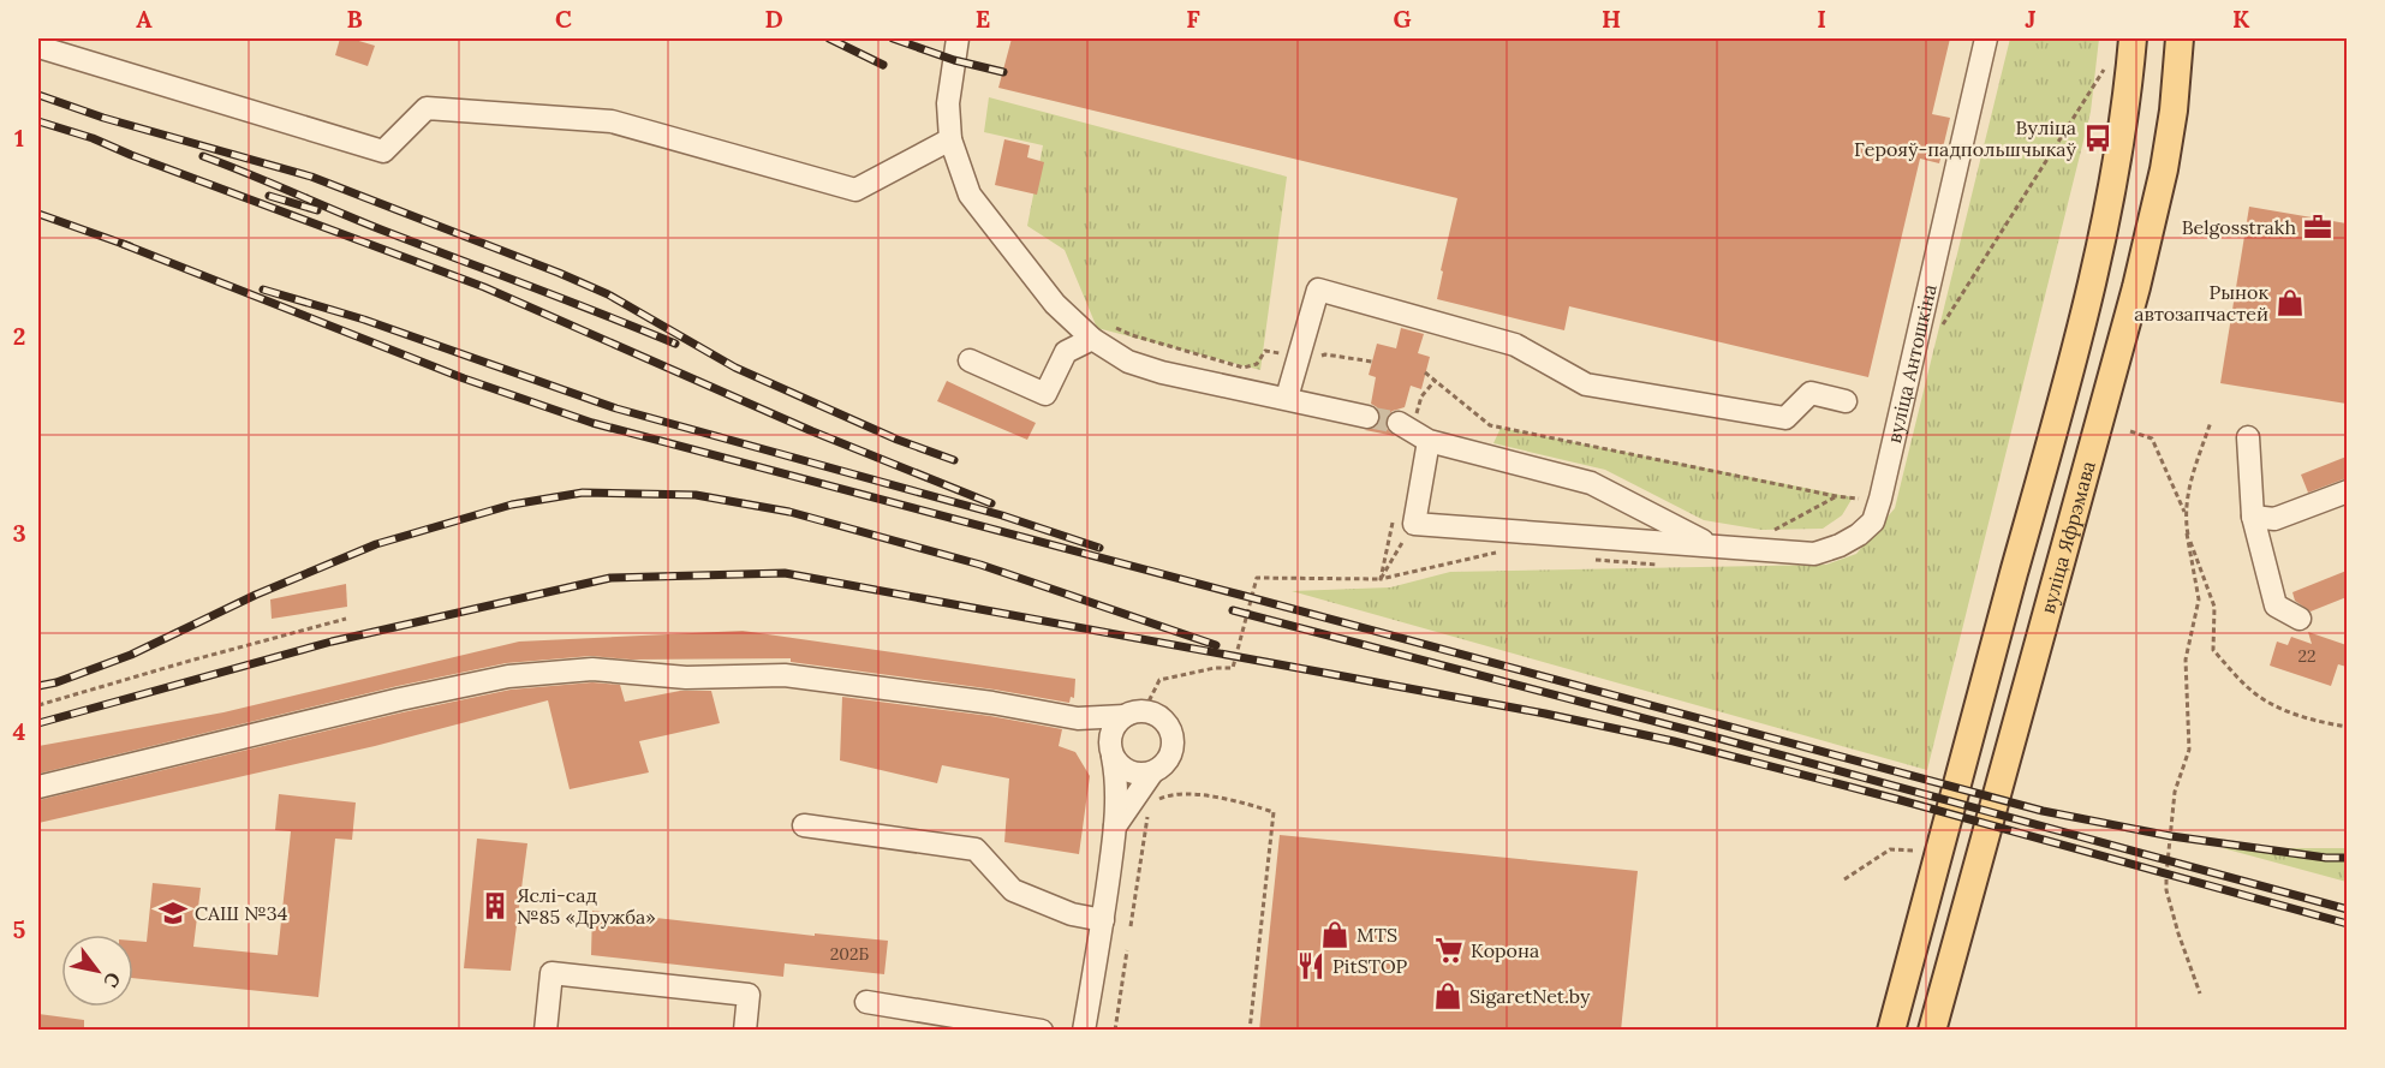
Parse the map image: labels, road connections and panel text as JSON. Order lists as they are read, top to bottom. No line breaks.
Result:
{"streets":{"main road":["вуліца Яфрэмава"],"street":["вуліца Антошкіна"]},"places":{"bus stop":["Вуліца Герояў-падпольшчыкаў"],"office":["Belgosstrakh"],"shop":["Рынок автозапчастей","MTS","SigaretNet.by"],"building":["Яслі-сад №85 «Дружба»"],"school or university":["САШ №34"],"supermarket":["Корона"],"restaurant":["PitSTOP"]},"house_numbers":["22","202Б"],"north":"bottom right","grid":{"columns":["A","B","C","D","E","F","G","H","I","J","K"],"rows":["1","2","3","4","5"]}}
